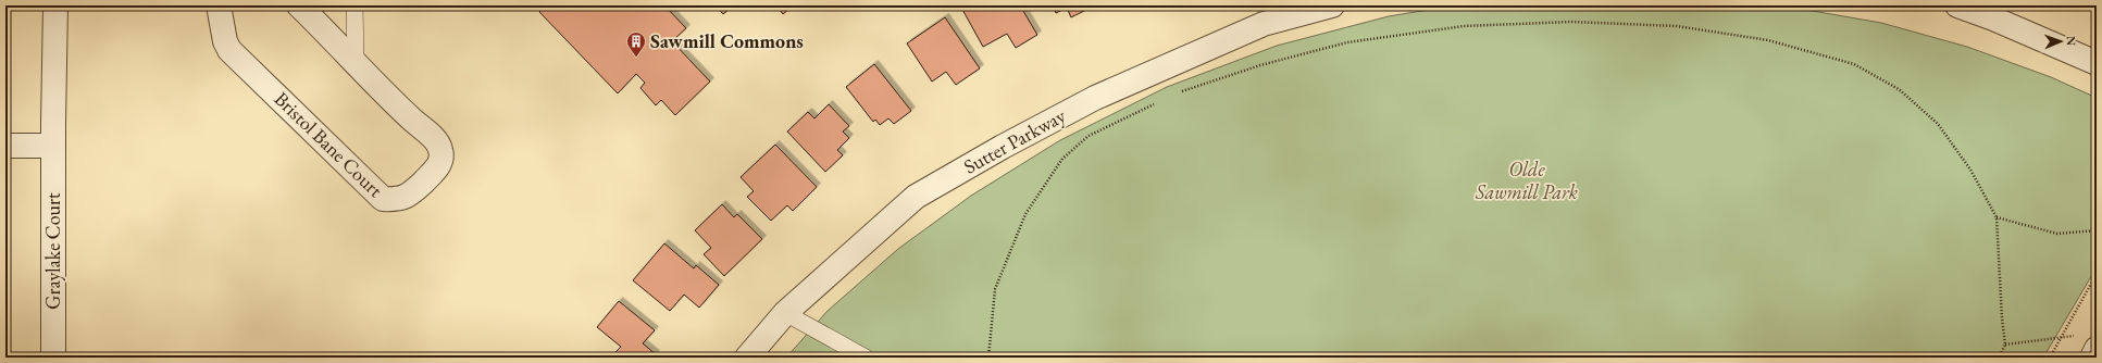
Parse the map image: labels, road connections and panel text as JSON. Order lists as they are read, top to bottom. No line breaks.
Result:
{"streets":{"street":["Sutter Parkway","Bristol Bane Court","Graylake Court"]},"parks":["Olde Sawmill Park"],"places":{"building":["Sawmill Commons"]},"north":"right"}
